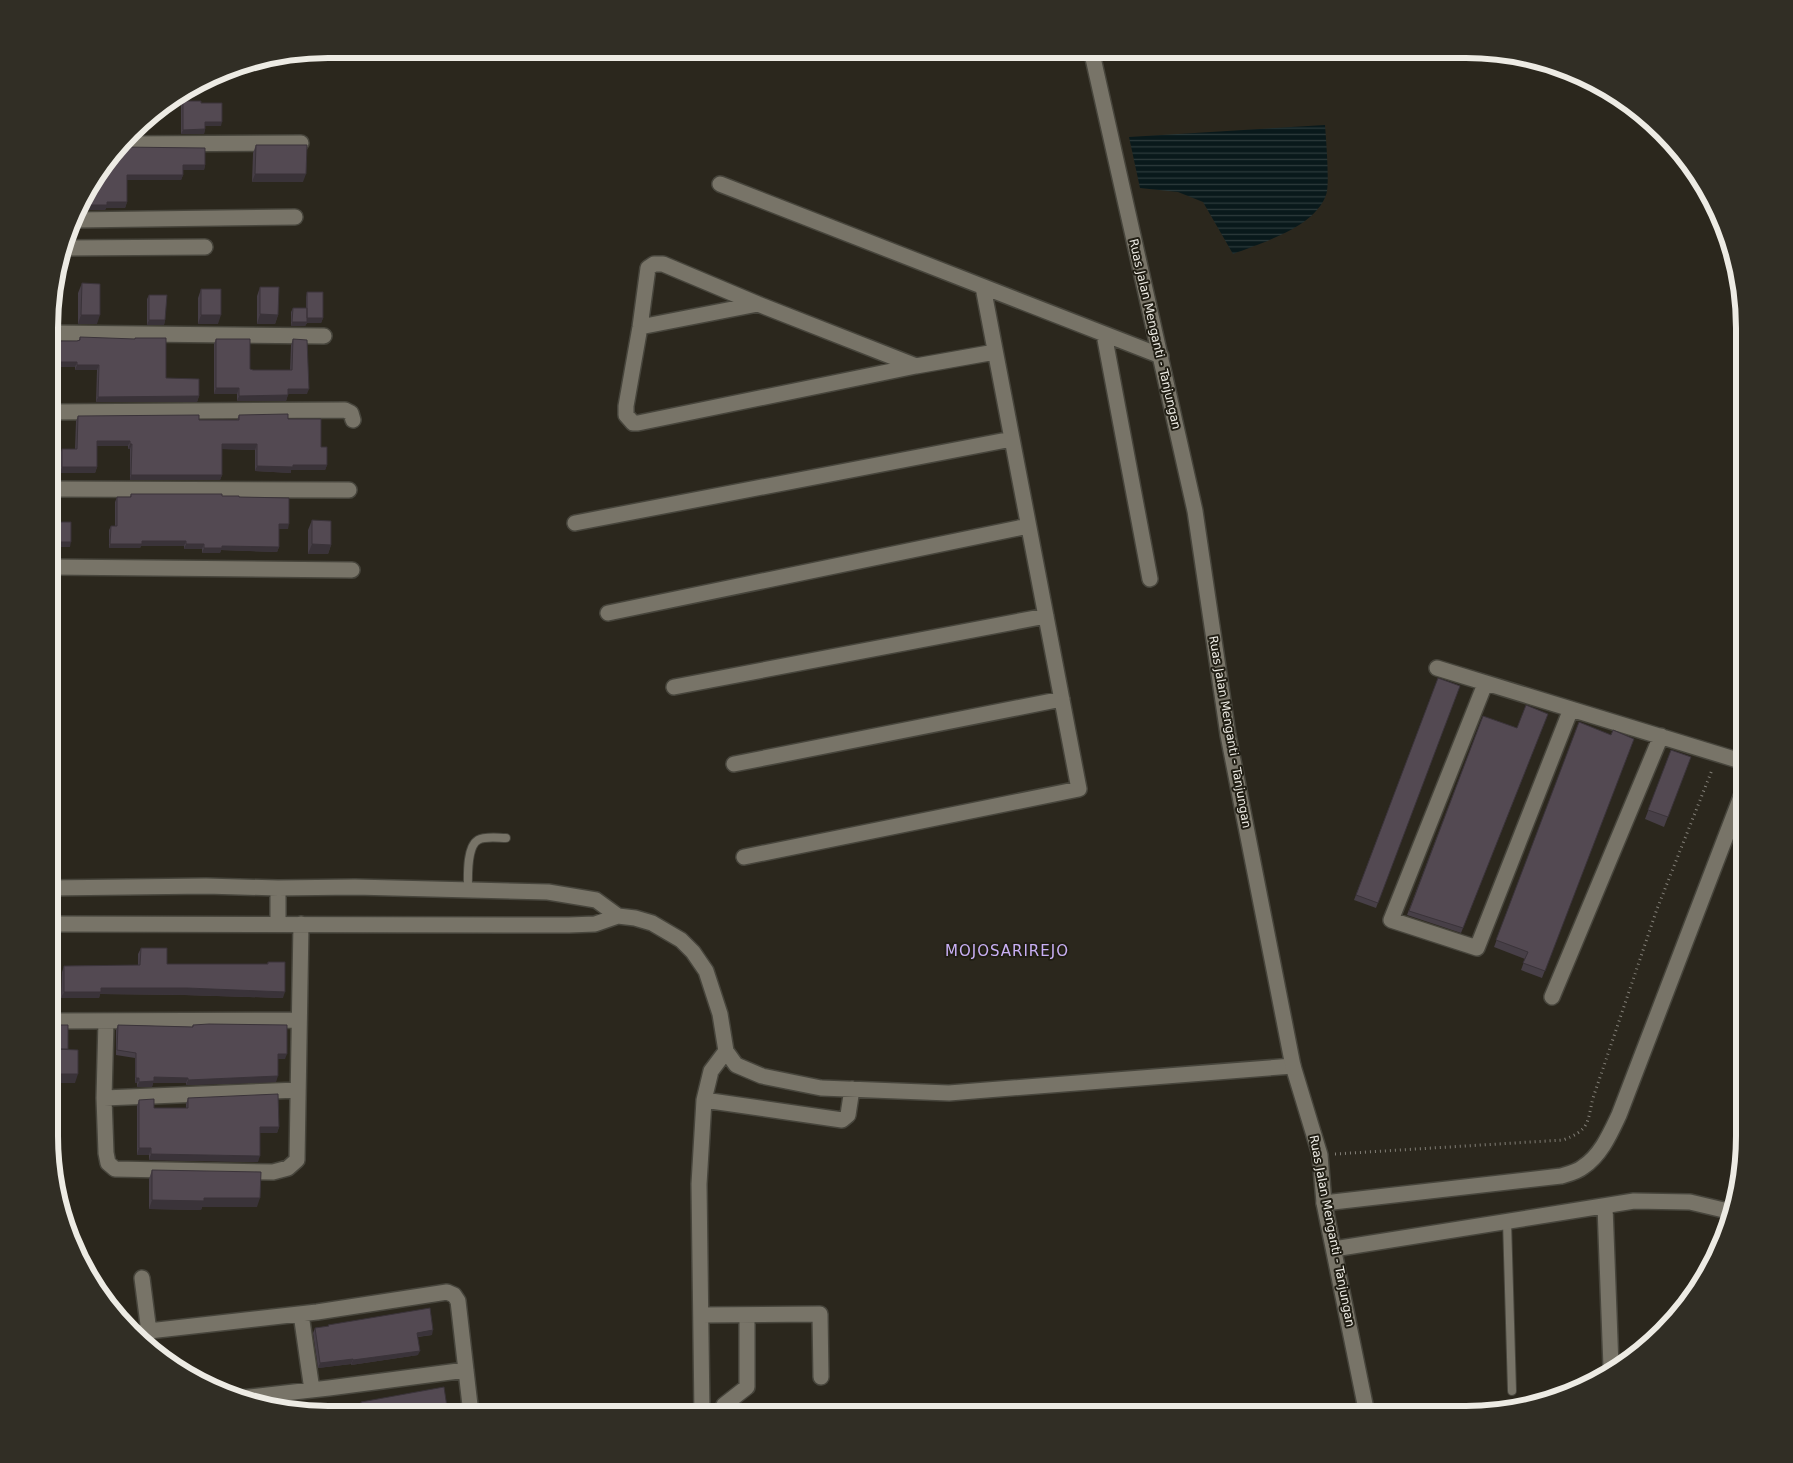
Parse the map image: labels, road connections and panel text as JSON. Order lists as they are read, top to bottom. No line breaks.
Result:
{"streets":{"street":["Ruas Jalan Menganti - Tanjungan"]},"districts":["MOJOSARIREJO"]}
